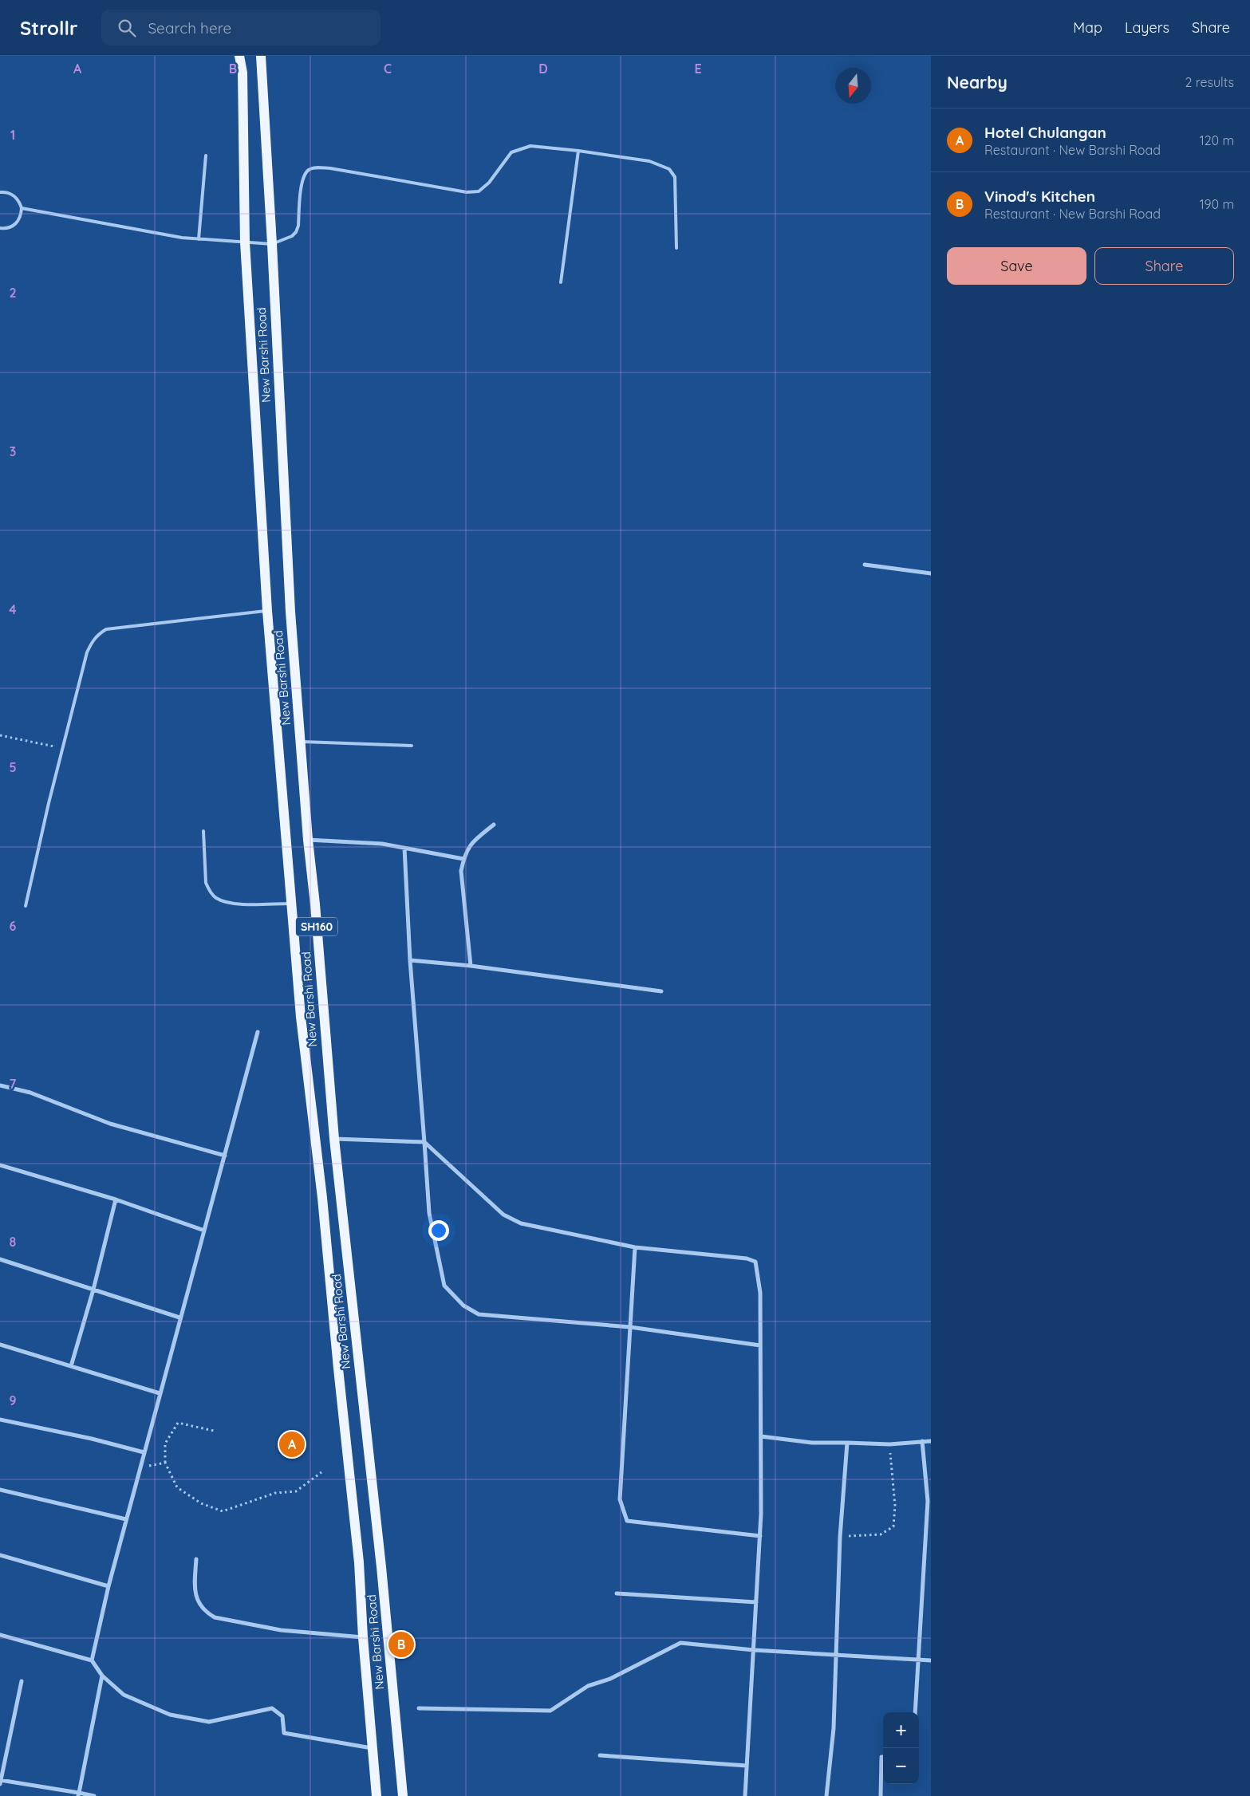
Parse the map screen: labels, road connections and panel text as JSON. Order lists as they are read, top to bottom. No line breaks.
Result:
{"streets":{"main road":["New Barshi Road","SH160"]},"north":"bottom","page":{"header":"Strollr","search":"Search here","nav":["Map","Layers","Share"],"heading":["Nearby","2 results"],"list":[{"mark":"A","name":"Hotel Chulangan","note":"Restaurant · New Barshi Road","value":"120 m"},{"mark":"B","name":"Vinod's Kitchen","note":"Restaurant · New Barshi Road","value":"190 m"}],"buttons":["Save","Share"],"pins":["A","B"],"map_buttons":["+","−"]},"grid":{"columns":["A","B","C","D","E"],"rows":["1","2","3","4","5","6","7","8","9"]}}
